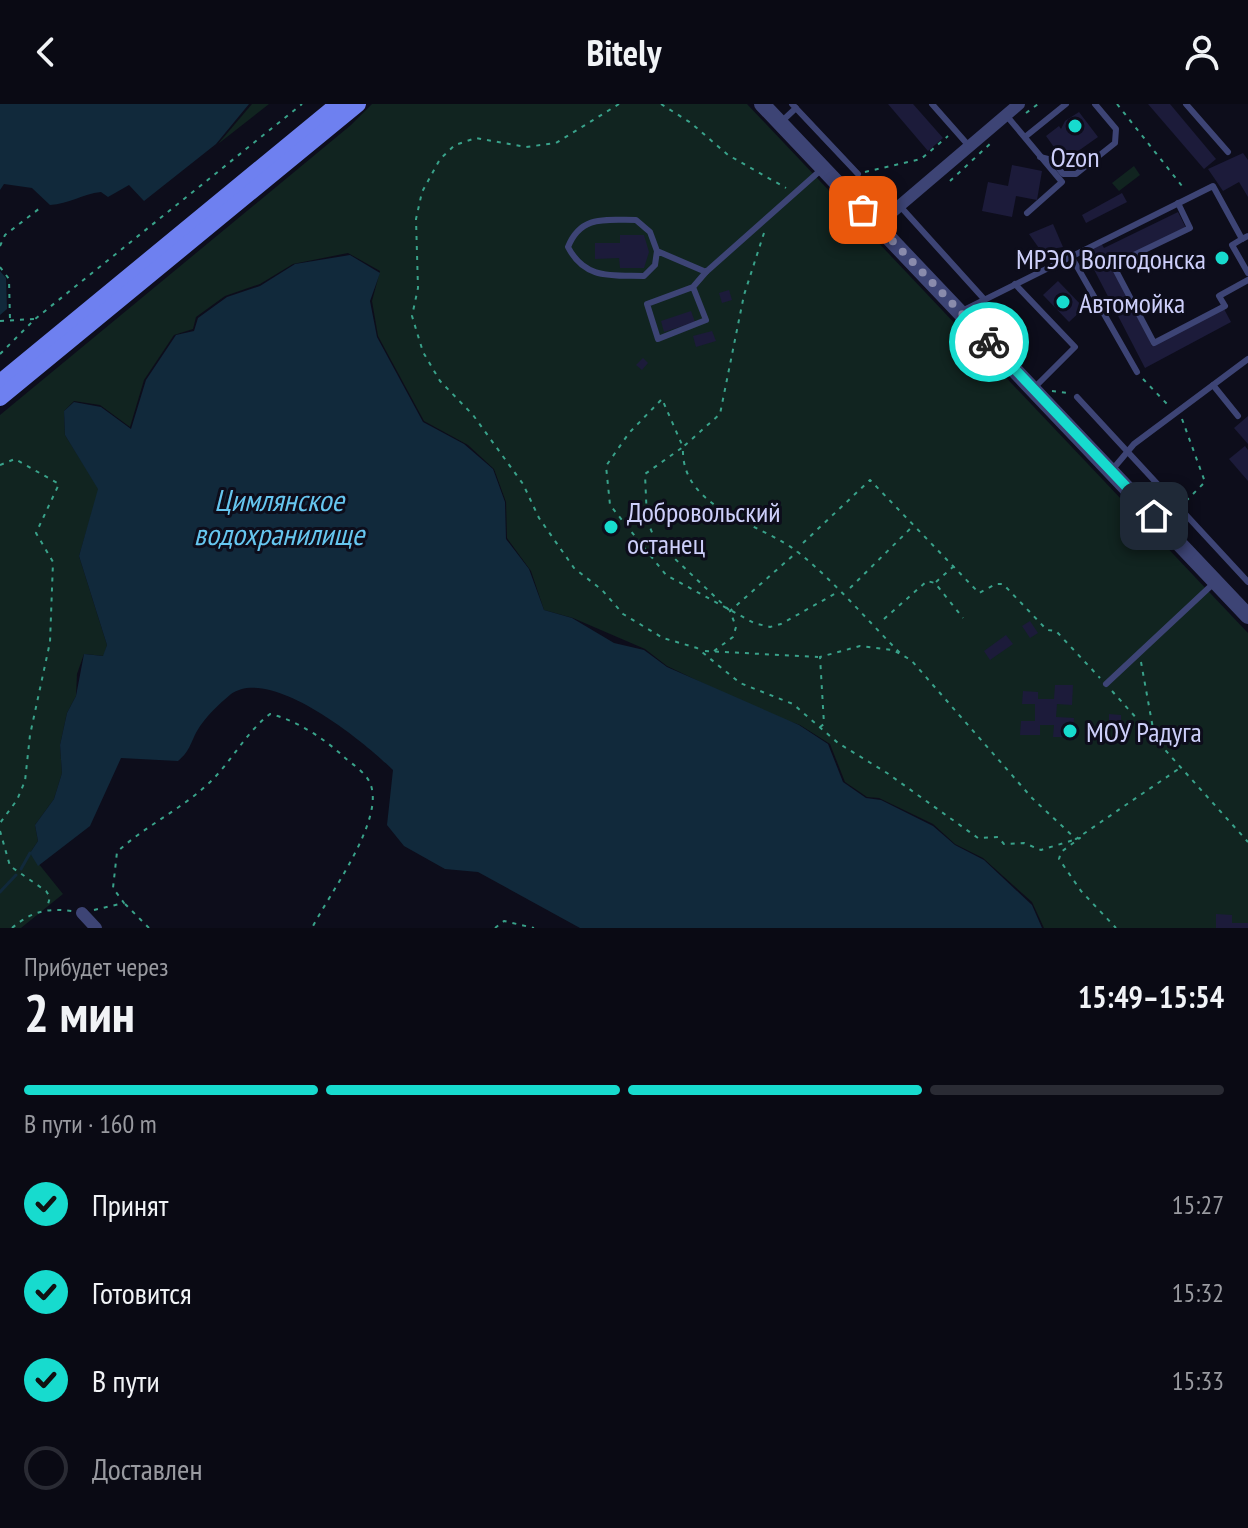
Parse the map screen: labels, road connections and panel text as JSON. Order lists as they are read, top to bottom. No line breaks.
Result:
{"water":["Цимлянское водохранилище"],"places":["Ozon","МРЭО Волгодонска","Автомойка","Добровольский останец","МОУ Радуга"],"page":{"header":"Bitely","heading":["2 мин","Прибудет через","15:49–15:54"],"bar":"В пути · 160 m","list":[["Принят","15:27"],["Готовится","15:32"],["В пути","15:33"],"Доставлен"]}}
